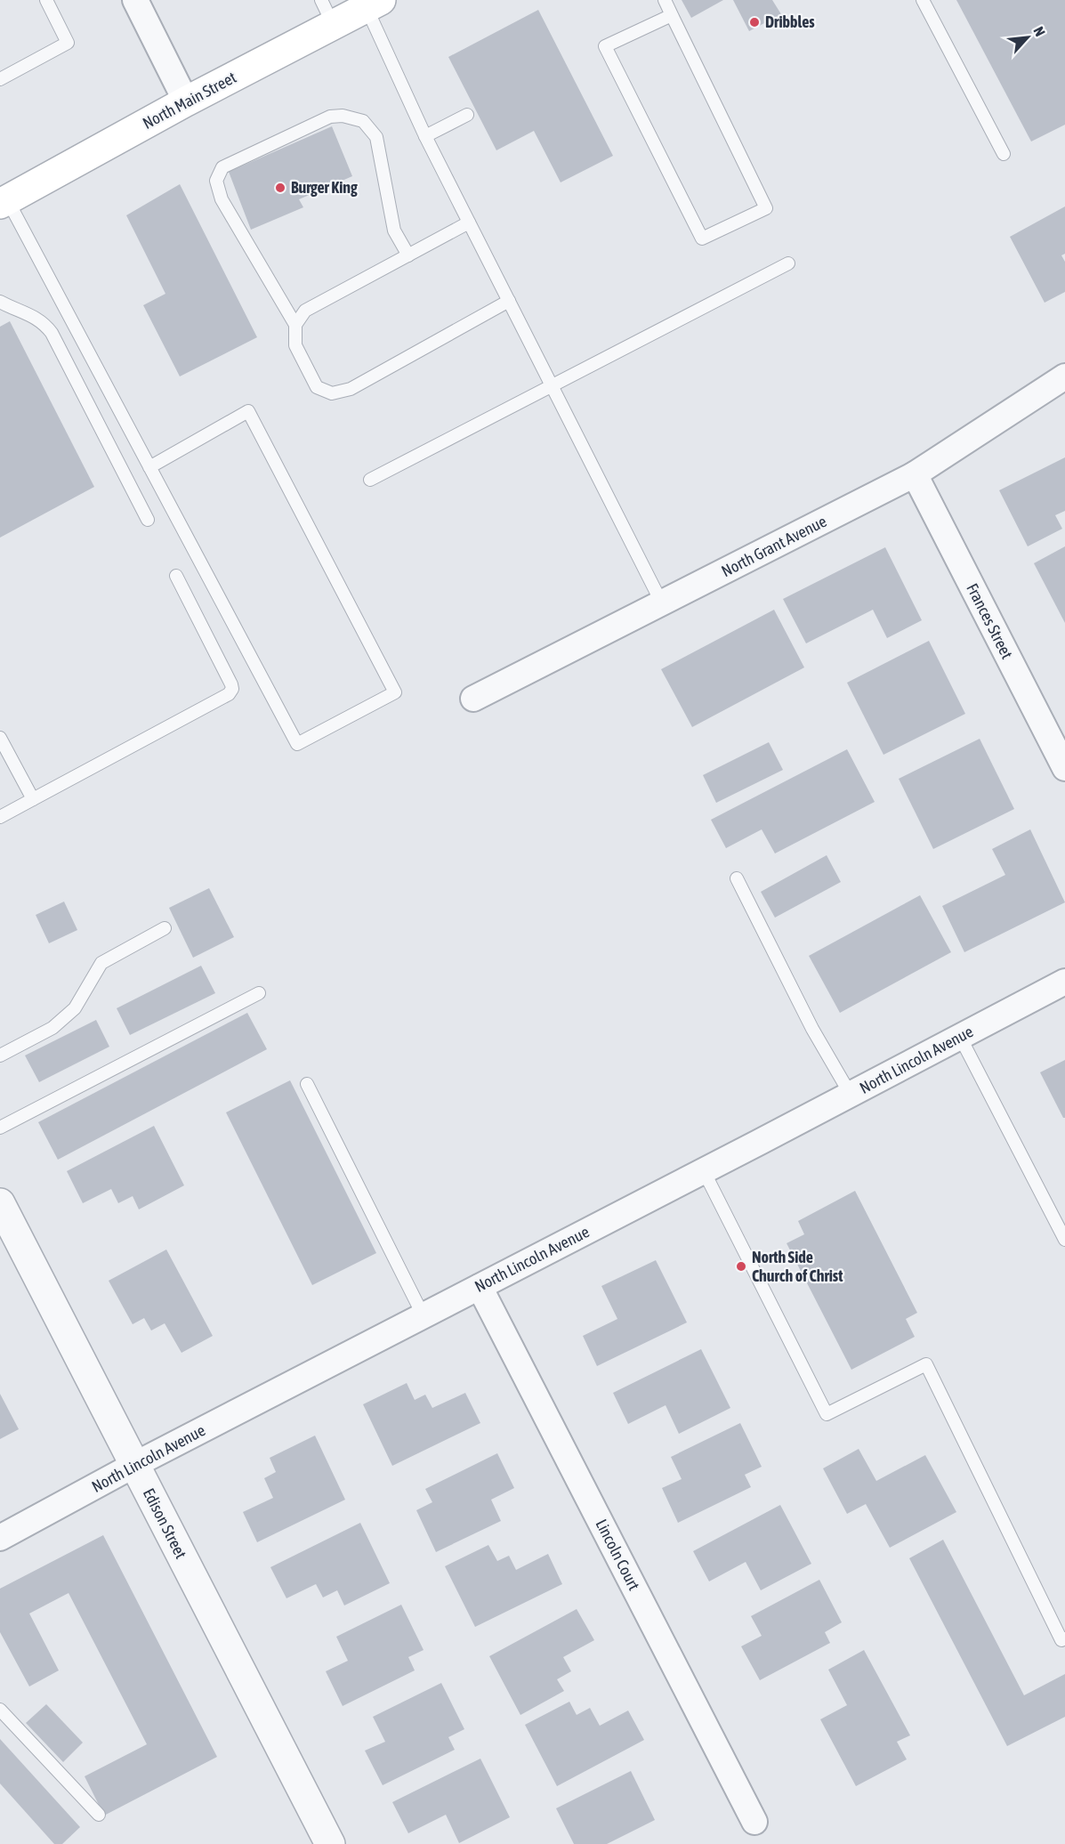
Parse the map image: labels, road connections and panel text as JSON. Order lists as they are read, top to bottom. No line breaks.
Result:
{"streets":{"main road":["North Main Street"],"street":["North Grant Avenue","Frances Street","North Lincoln Avenue","Edison Street","Lincoln Court"]},"crossings":[["North Grant Avenue","Frances Street"],["North Lincoln Avenue","Edison Street"],["North Lincoln Avenue","Lincoln Court"]],"places":["Dribbles","Burger King","North Side Church of Christ"],"north":"top right"}
